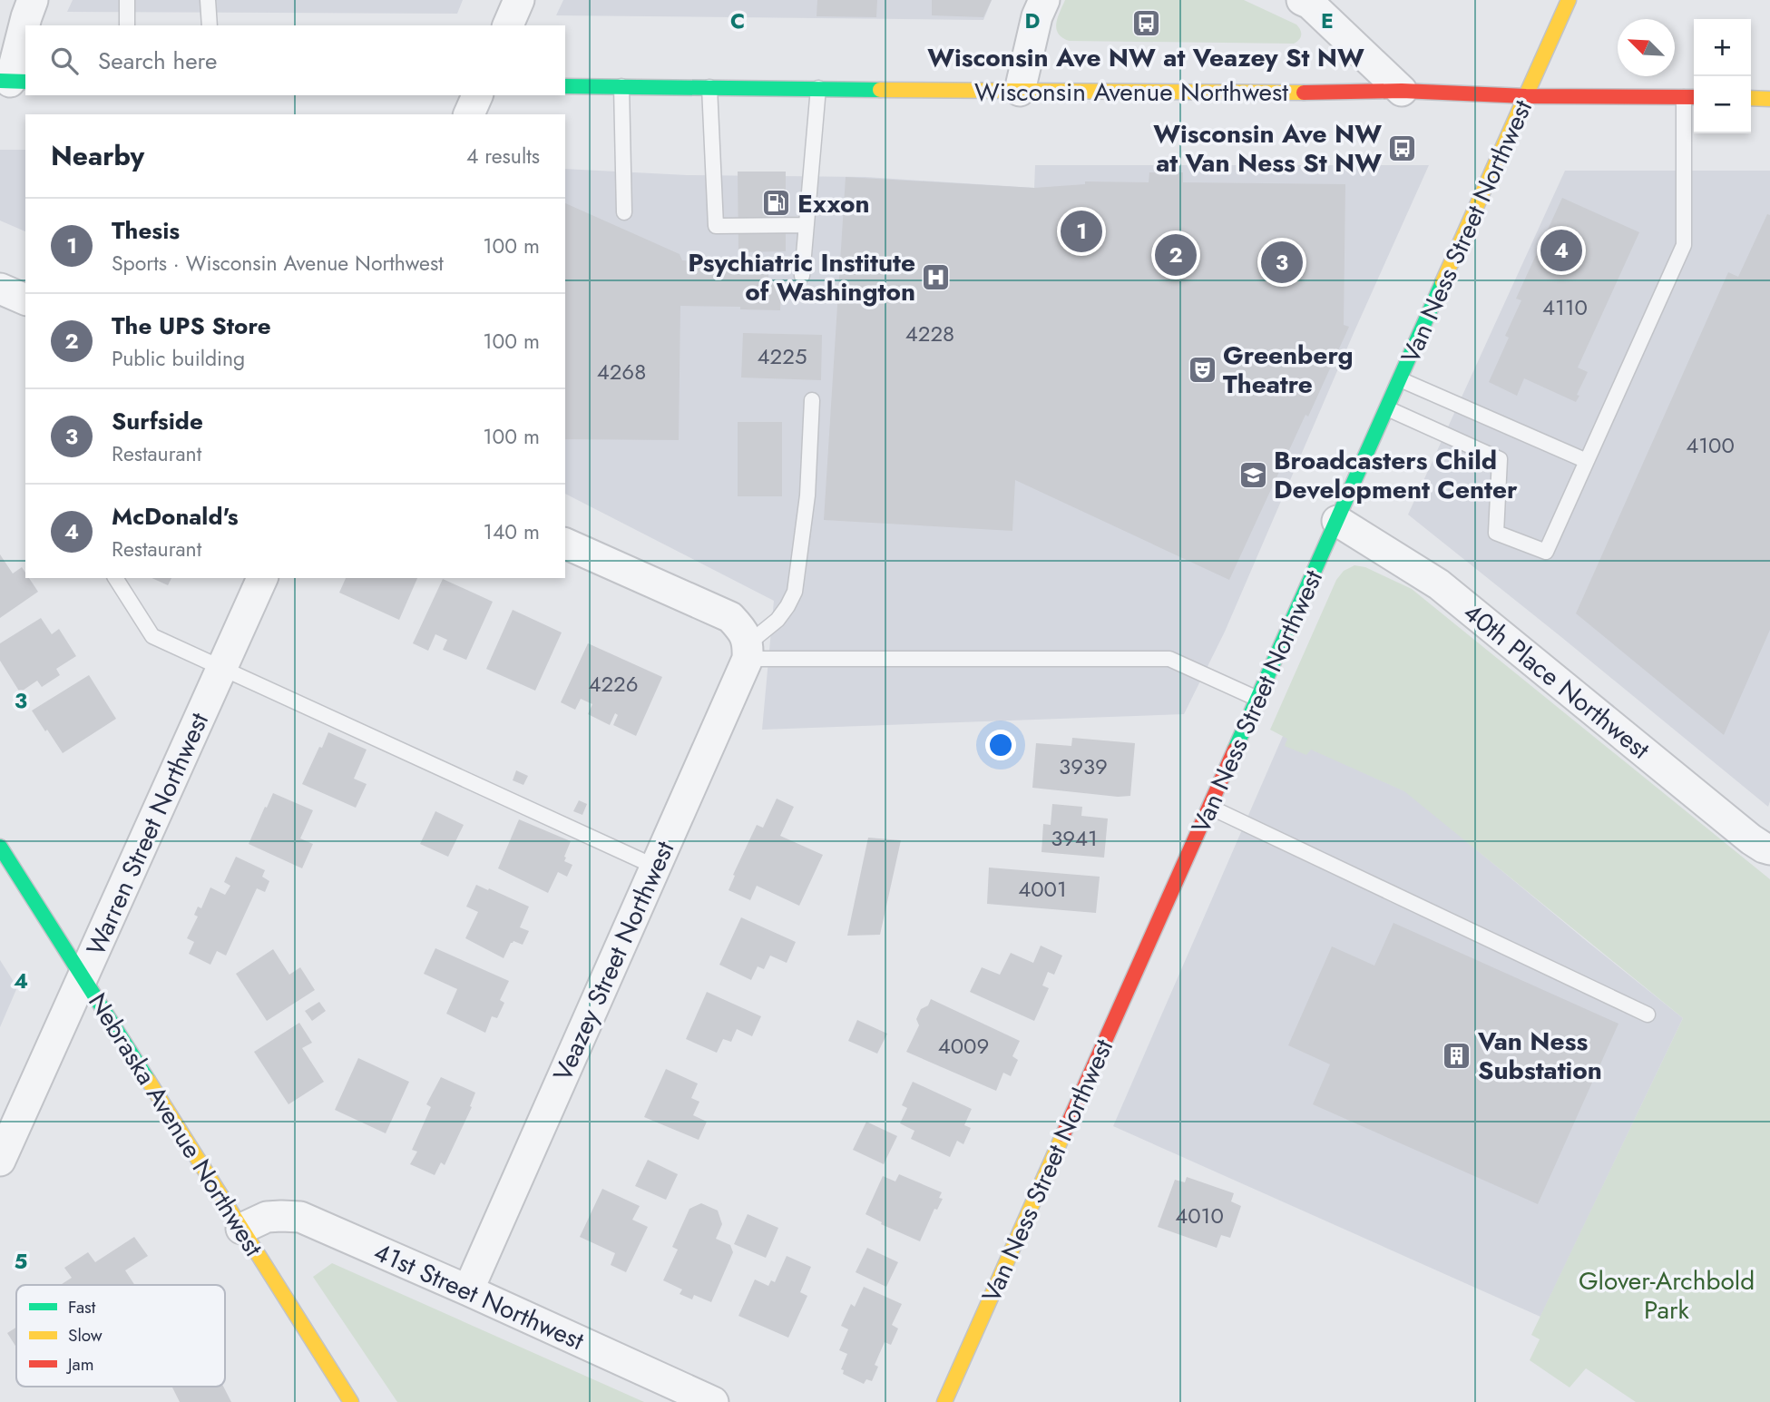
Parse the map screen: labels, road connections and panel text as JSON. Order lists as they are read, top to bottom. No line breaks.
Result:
{"streets":{"main road":["Wisconsin Avenue Northwest","Van Ness Street Northwest","Nebraska Avenue Northwest"],"street":["40th Place Northwest","Warren Street Northwest","Veazey Street Northwest","41st Street Northwest"]},"crossings":[["Wisconsin Avenue Northwest","Van Ness Street Northwest"],["Van Ness Street Northwest","40th Place Northwest"],["Warren Street Northwest","Nebraska Avenue Northwest"],["Veazey Street Northwest","41st Street Northwest"],["Nebraska Avenue Northwest","41st Street Northwest"]],"parks":["Glover-Archbold Park"],"places":{"bus stop":["Wisconsin Ave NW at Veazey St NW","Wisconsin Ave NW at Van Ness St NW"],"fuel station":["Exxon"],"hospital":["Psychiatric Institute of Washington"],"theatre":["Greenberg Theatre"],"school or university":["Broadcasters Child Development Center"],"building":["Van Ness Substation"]},"house_numbers":["4110","4228","4225","4268","4100","4226","3939","3941","4001","4009","4010"],"legend":["Fast","Slow","Jam"],"north":"top left","page":{"map_buttons":["+","−"],"search":"Search here","heading":["Nearby","4 results"],"list":[{"mark":"1","name":"Thesis","note":"Sports · Wisconsin Avenue Northwest","value":"100 m"},{"mark":"2","name":"The UPS Store","note":"Public building","value":"100 m"},{"mark":"3","name":"Surfside","note":"Restaurant","value":"100 m"},{"mark":"4","name":"McDonald's","note":"Restaurant","value":"140 m"}],"pins":["1","4","2","3"]},"grid":{"columns":["C","D","E"],"rows":["3","4","5"]}}
